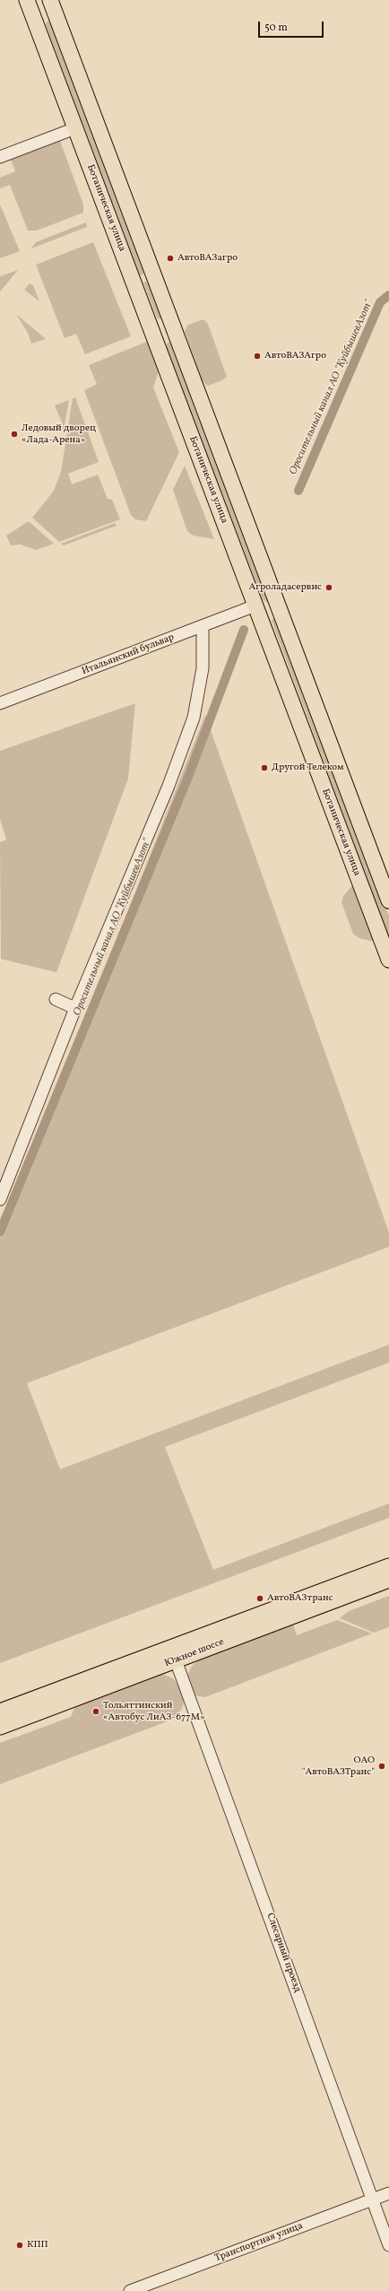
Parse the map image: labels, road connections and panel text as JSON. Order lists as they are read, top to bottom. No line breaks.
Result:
{"streets":{"main road":["Ботаническая улица","Южное шоссе"],"street":["Итальянский бульвар","Слесарный проезд","Транспортная улица"]},"crossings":[["Ботаническая улица","Итальянский бульвар"],["Южное шоссе","Слесарный проезд"],["Слесарный проезд","Транспортная улица"]],"water":["Оросительный канал АО \"КуйбышевАзот\""],"places":["АвтоВАЗагро","АвтоВАЗАгро","Ледовый дворец «Лада-Арена»","Агроладасервис","Другой Телеком","АвтоВАЗтранс","Тольяттинский «Автобус ЛиАЗ-677М»","ОАО \"АвтоВАЗТранс\"","КПП"],"scale_bar":"50 m"}
